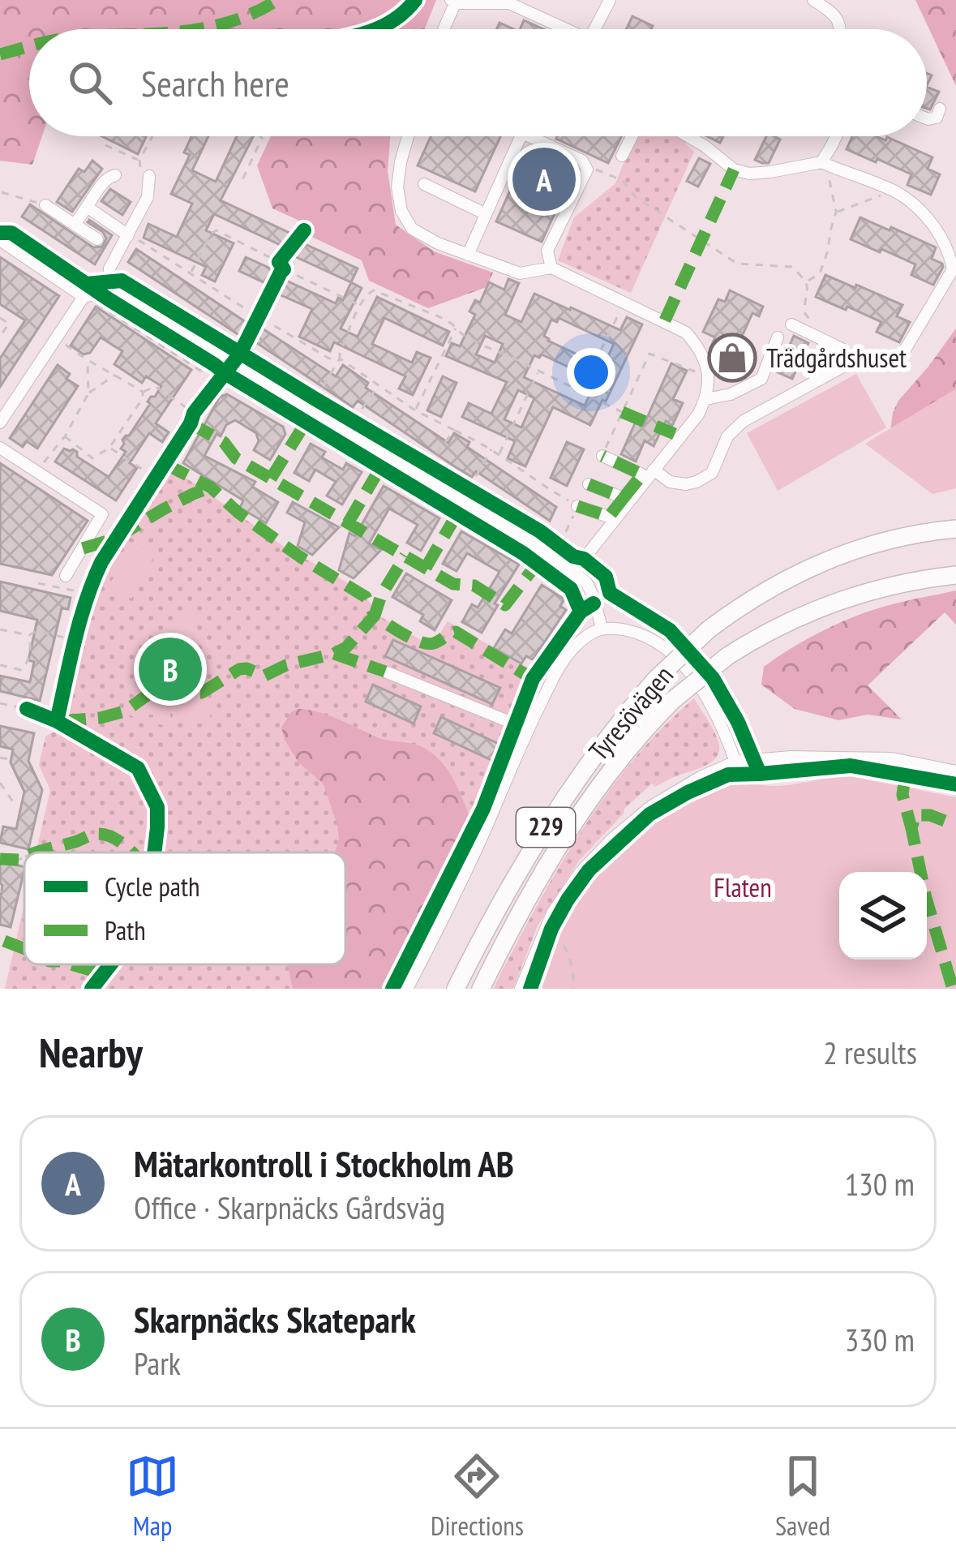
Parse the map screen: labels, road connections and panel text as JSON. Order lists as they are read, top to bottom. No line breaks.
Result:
{"streets":{"highway":["Tyresövägen","229"]},"parks":["Flaten"],"places":{"shop":["Trädgårdshuset"]},"legend":["Cycle path","Path"],"page":{"search":"Search here","pins":["A","B"],"heading":["Nearby","2 results"],"list":[{"mark":"A","name":"Mätarkontroll i Stockholm AB","note":"Office · Skarpnäcks Gårdsväg","value":"130 m"},{"mark":"B","name":"Skarpnäcks Skatepark","note":"Park","value":"330 m"}],"nav":["Map","Directions","Saved"]}}
